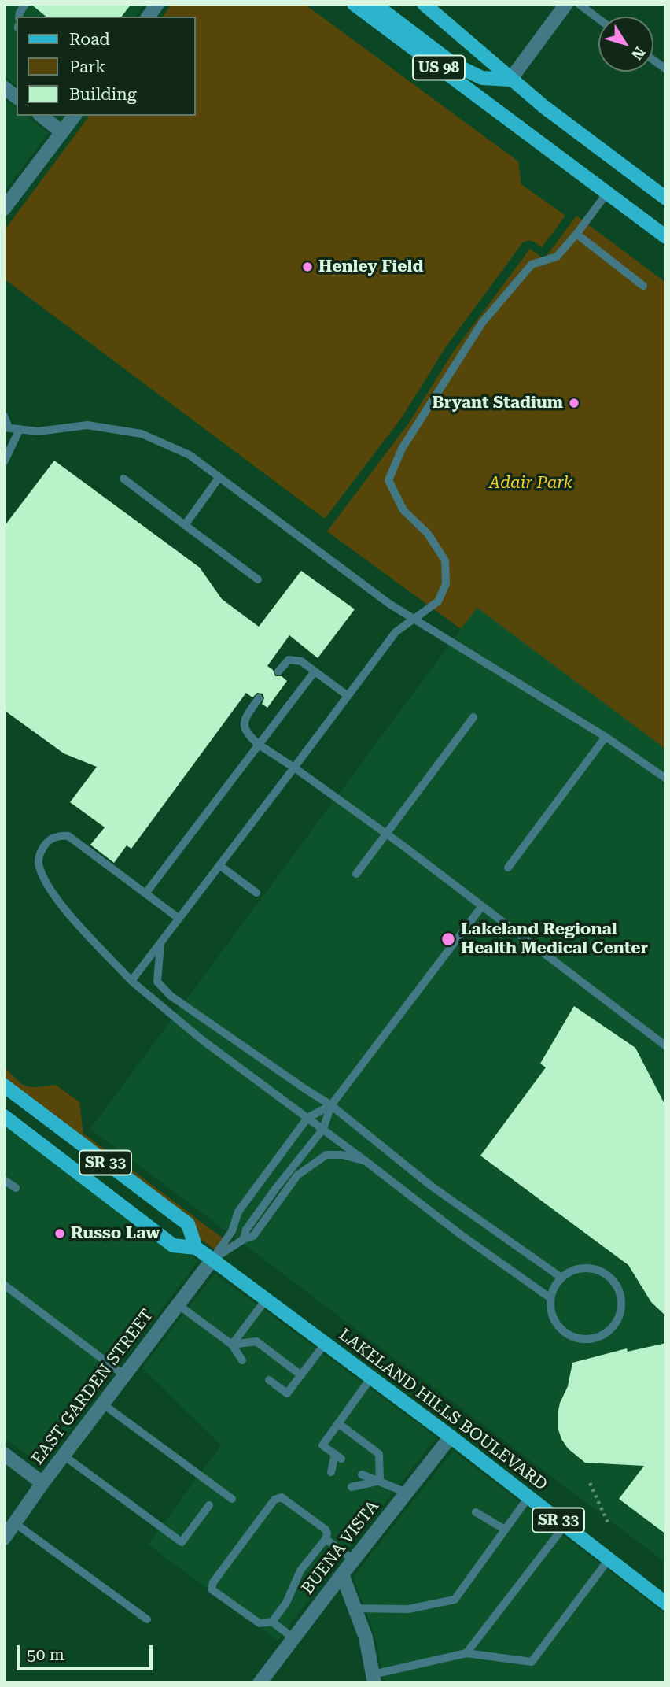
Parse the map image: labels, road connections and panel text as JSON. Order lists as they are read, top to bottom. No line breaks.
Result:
{"streets":{"main road":["US 98","SR 33","LAKELAND HILLS BOULEVARD"],"street":["EAST GARDEN STREET","BUENA VISTA"]},"crossings":[["SR 33","LAKELAND HILLS BOULEVARD"],["EAST GARDEN STREET","LAKELAND HILLS BOULEVARD"],["LAKELAND HILLS BOULEVARD","BUENA VISTA"]],"parks":["Adair Park"],"places":["Henley Field","Bryant Stadium","Lakeland Regional Health Medical Center","Russo Law"],"legend":["Road","Park","Building"],"scale_bar":"50 m","north":"bottom right"}
